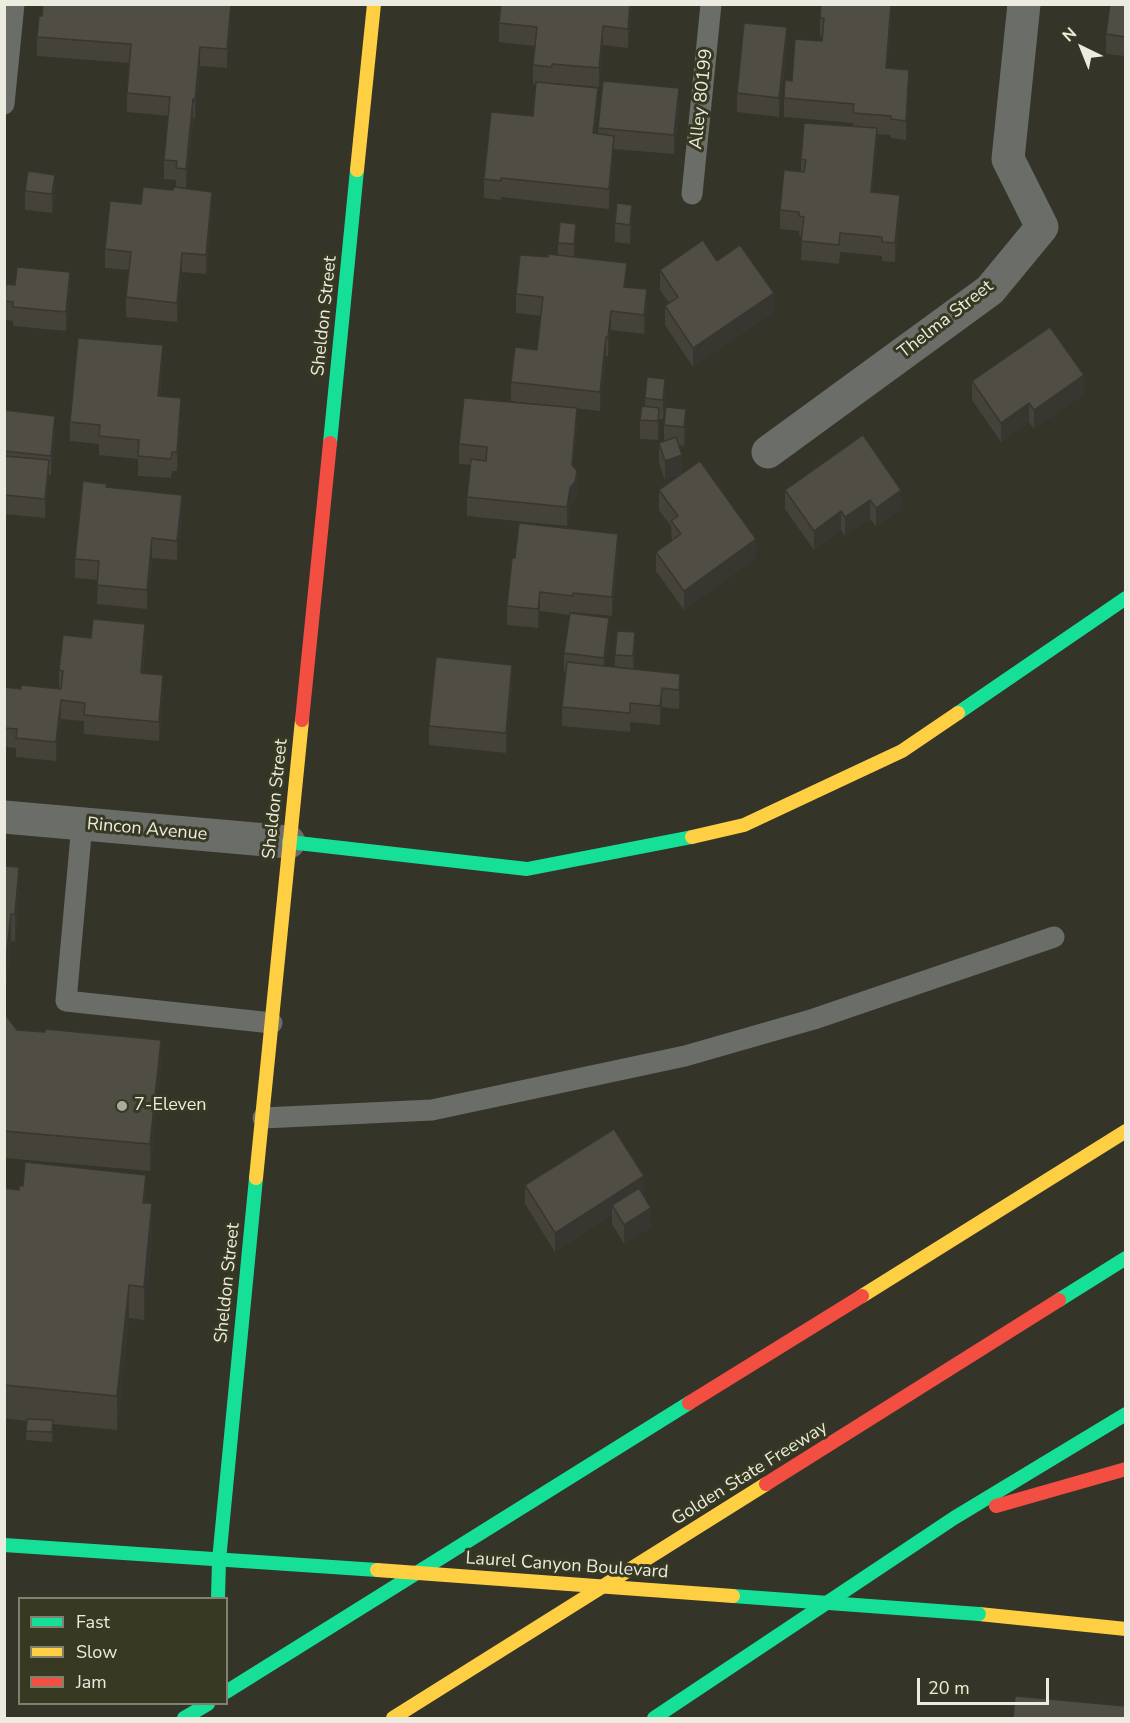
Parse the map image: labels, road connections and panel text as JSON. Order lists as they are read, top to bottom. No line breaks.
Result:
{"streets":{"main road":["Sheldon Street","Golden State Freeway","Laurel Canyon Boulevard"],"street":["Thelma Street","Rincon Avenue"],"lane":["Alley 80199"]},"crossings":[["Sheldon Street","Rincon Avenue"],["Sheldon Street","Laurel Canyon Boulevard"]],"places":["7-Eleven"],"legend":["Fast","Slow","Jam"],"scale_bar":"20 m","north":"top left"}
